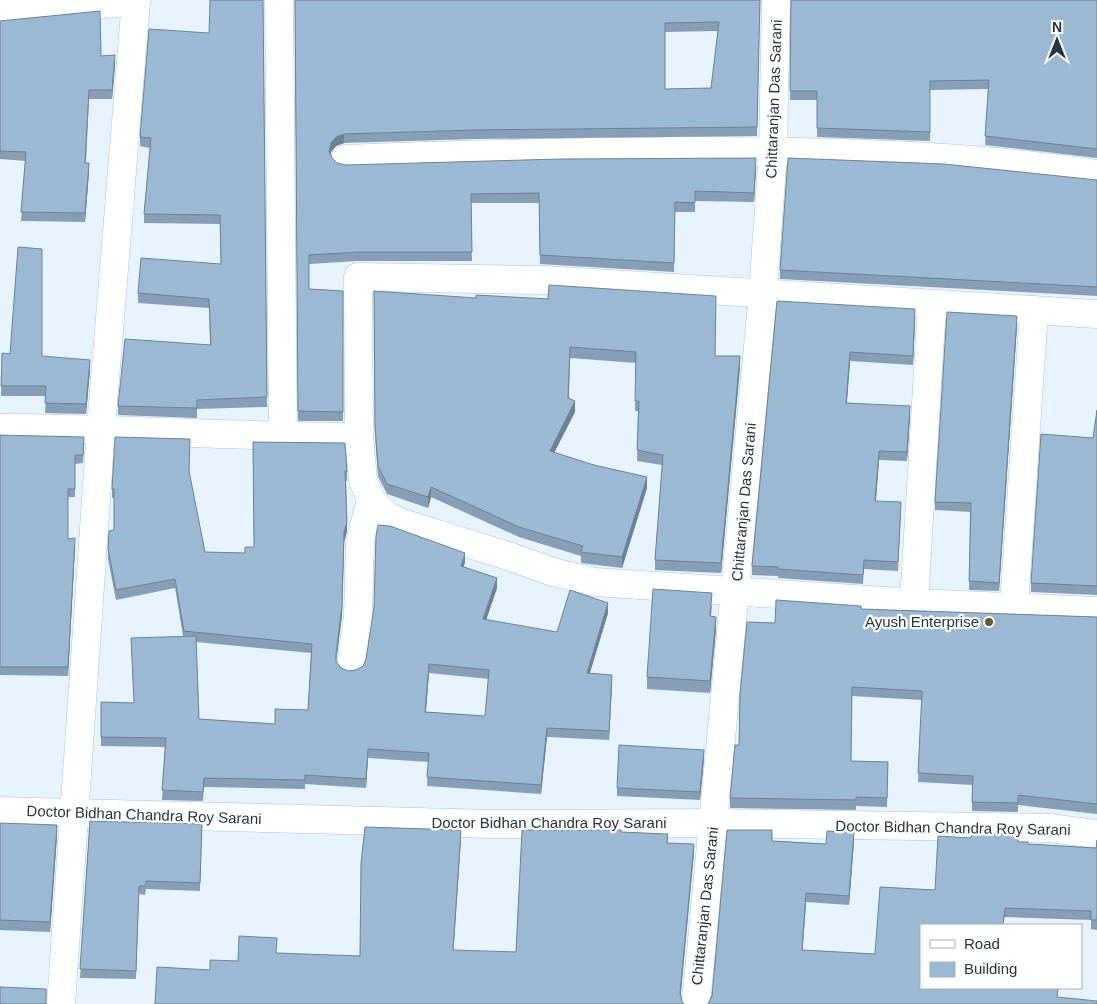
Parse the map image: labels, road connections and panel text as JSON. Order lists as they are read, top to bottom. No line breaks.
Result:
{"streets":{"street":["Chittaranjan Das Sarani","Doctor Bidhan Chandra Roy Sarani"]},"crossings":[["Chittaranjan Das Sarani","Doctor Bidhan Chandra Roy Sarani"]],"places":["Ayush Enterprise"],"legend":["Road","Building"],"north":"top"}
